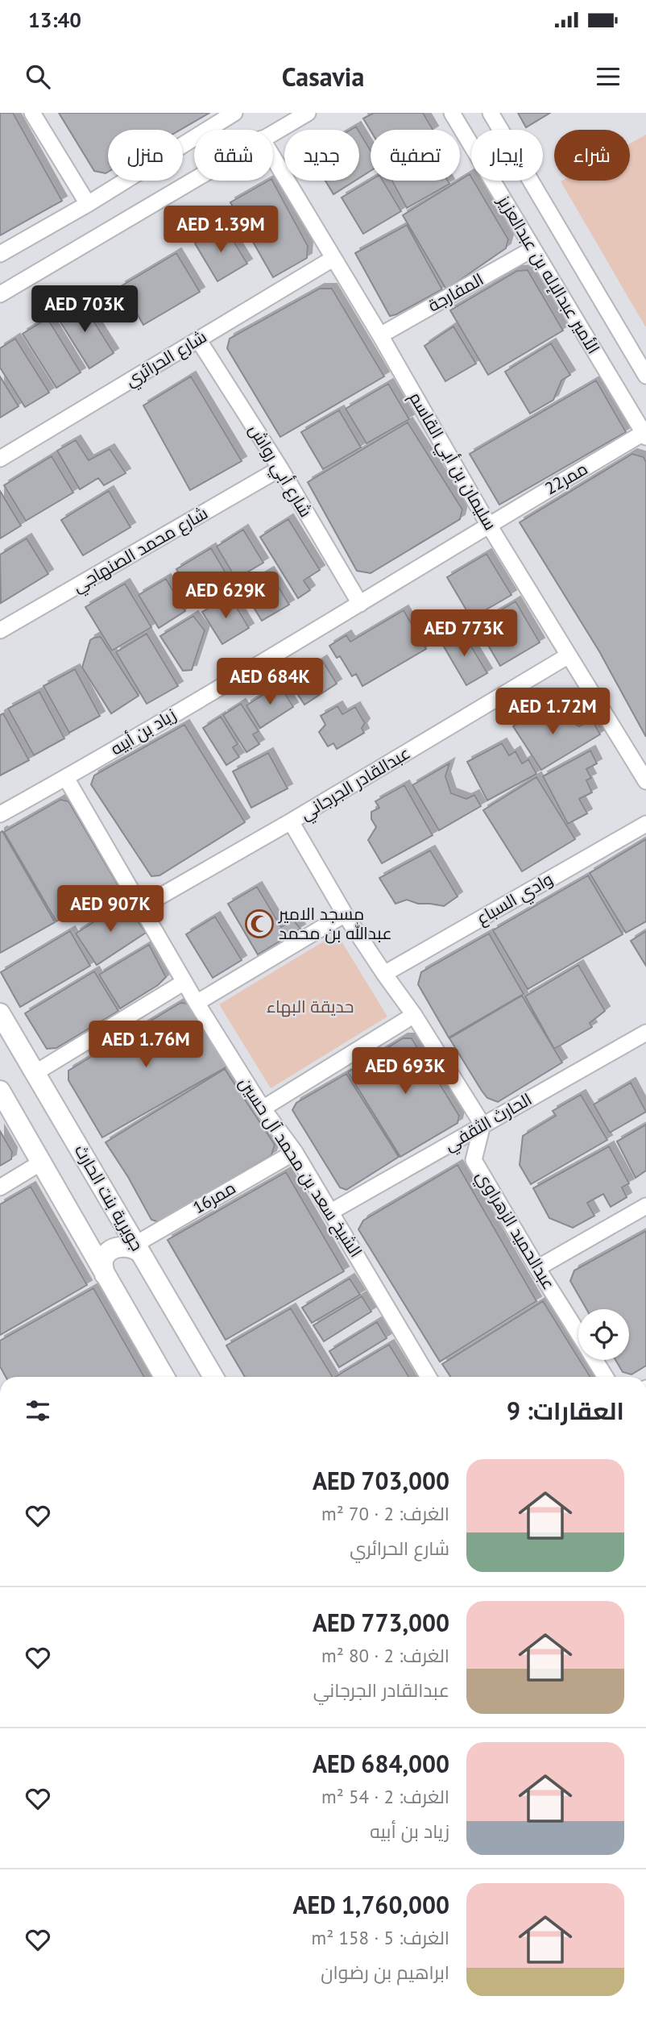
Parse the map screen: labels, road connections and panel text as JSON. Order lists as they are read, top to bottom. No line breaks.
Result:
{"streets":{"street":["الأمير عبدالإله بن عبدالعزيز","المفارجة","شارع الحرائري","سليمان بن أبي القاسم","شارع أبي رواش","ممر22","شارع محمد الصنهاجي","زياد بن أبيه","عبدالقادر الجرجاني","وادي السباع","الحارث الثقفي","الشيخ سعد بن محمد آل حسين","جويرية بنت الحارث","ممر16","عبدالحميد الزهراوي"]},"crossings":[["الأمير عبدالإله بن عبدالعزيز","المفارجة"],["الأمير عبدالإله بن عبدالعزيز","ممر22"],["المفارجة","سليمان بن أبي القاسم"],["شارع الحرائري","سليمان بن أبي القاسم"],["شارع الحرائري","شارع أبي رواش"],["سليمان بن أبي القاسم","ممر22"],["سليمان بن أبي القاسم","زياد بن أبيه"],["سليمان بن أبي القاسم","عبدالقادر الجرجاني"],["شارع أبي رواش","شارع محمد الصنهاجي"],["شارع أبي رواش","زياد بن أبيه"],["ممر22","زياد بن أبيه"],["زياد بن أبيه","الشيخ سعد بن محمد آل حسين"],["عبدالقادر الجرجاني","الشيخ سعد بن محمد آل حسين"],["الحارث الثقفي","الشيخ سعد بن محمد آل حسين"],["الحارث الثقفي","عبدالحميد الزهراوي"],["الشيخ سعد بن محمد آل حسين","ممر16"],["جويرية بنت الحارث","ممر16"]],"parks":["حديقة البهاء"],"places":{"mosque":["مسجد الامير عبدالله بن محمد"]},"page":{"status":"13:40","header":"Casavia","chip":["شراء","إيجار","تصفية","جديد","شقة","منزل"],"price":["AED 1.39M","AED 703K","AED 629K","AED 773K","AED 684K","AED 1.72M","AED 907K","AED 1.76M","AED 693K"],"heading":"العقارات: 9","list":[{"name":"AED 703,000","note":"الغرف: 2 · 70 m² · شارع الحرائري"},{"name":"AED 773,000","note":"الغرف: 2 · 80 m² · عبدالقادر الجرجاني"},{"name":"AED 684,000","note":"الغرف: 2 · 54 m² · زياد بن أبيه"},{"name":"AED 1,760,000","note":"الغرف: 5 · 158 m² · ابراهيم بن رضوان"}]}}
